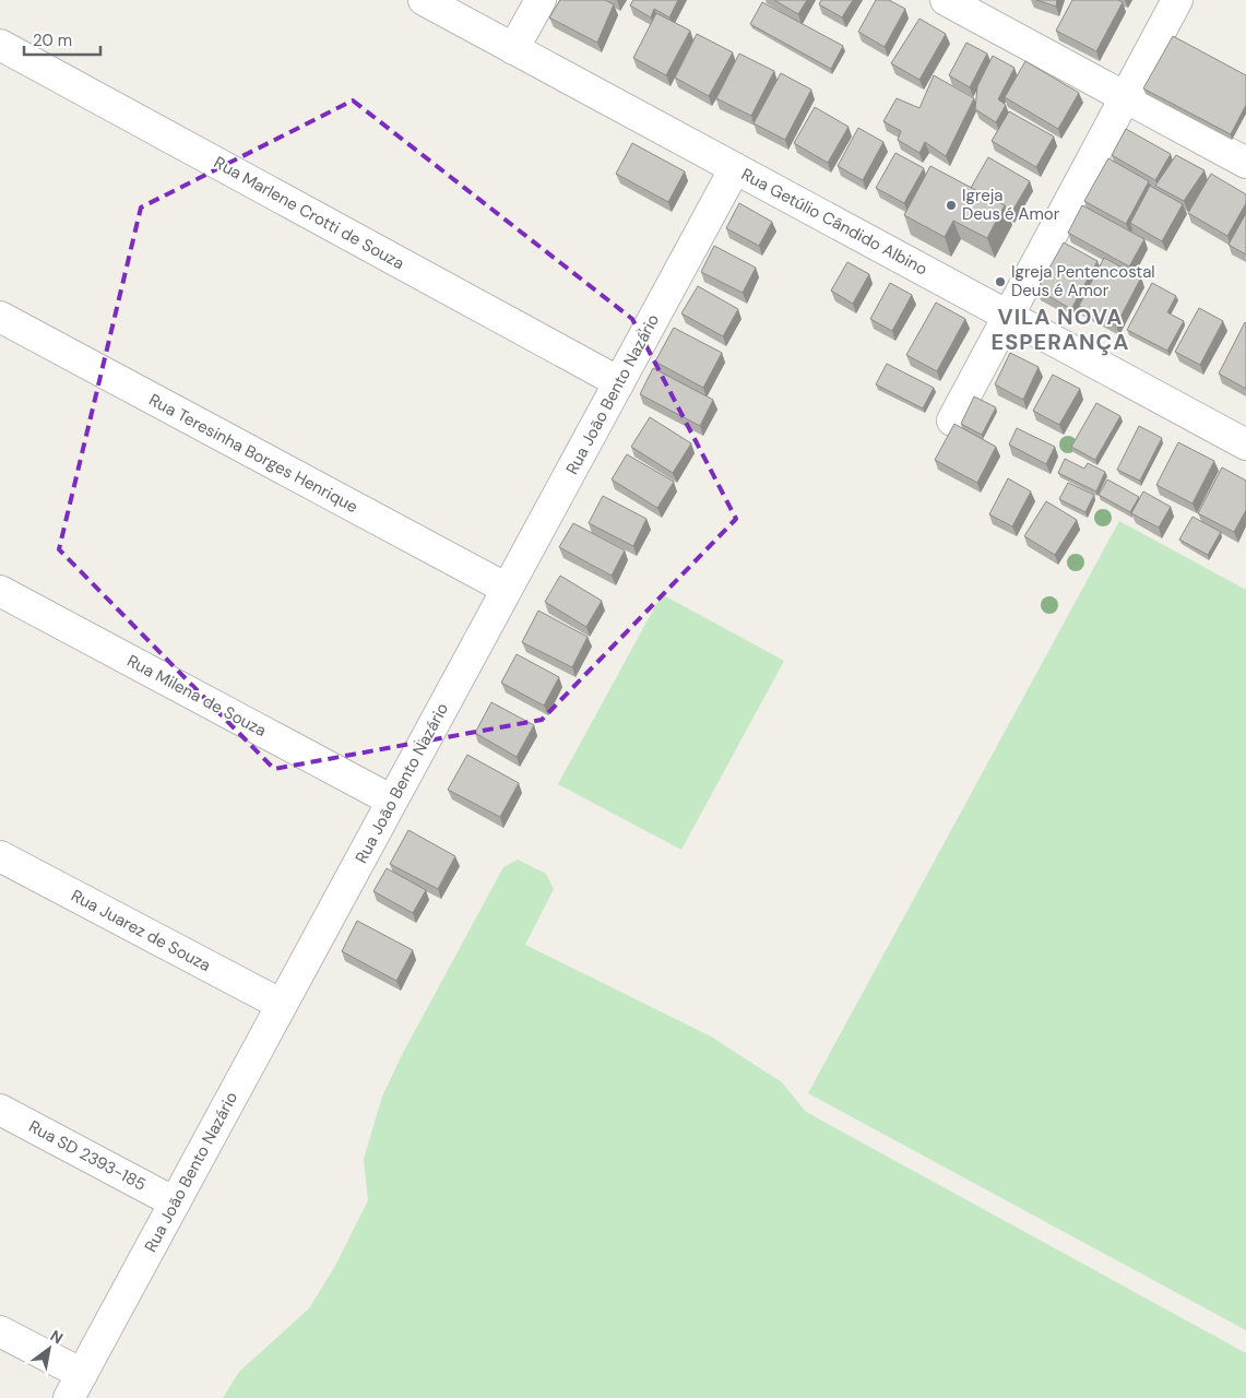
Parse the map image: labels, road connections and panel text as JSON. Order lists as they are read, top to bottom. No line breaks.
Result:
{"streets":{"street":["Rua Marlene Crotti de Souza","Rua Getúlio Cândido Albino","Rua João Bento Nazário","Rua Teresinha Borges Henrique","Rua Milena de Souza","Rua Juarez de Souza","Rua SD 2393-185"]},"crossings":[["Rua Marlene Crotti de Souza","Rua João Bento Nazário"],["Rua Getúlio Cândido Albino","Rua João Bento Nazário"],["Rua João Bento Nazário","Rua Teresinha Borges Henrique"],["Rua João Bento Nazário","Rua Milena de Souza"],["Rua João Bento Nazário","Rua Juarez de Souza"],["Rua João Bento Nazário","Rua SD 2393-185"]],"districts":["VILA NOVA ESPERANÇA"],"places":["Igreja Deus é Amor","Igreja Pentencostal Deus é Amor"],"scale_bar":"20 m","north":"top right"}
